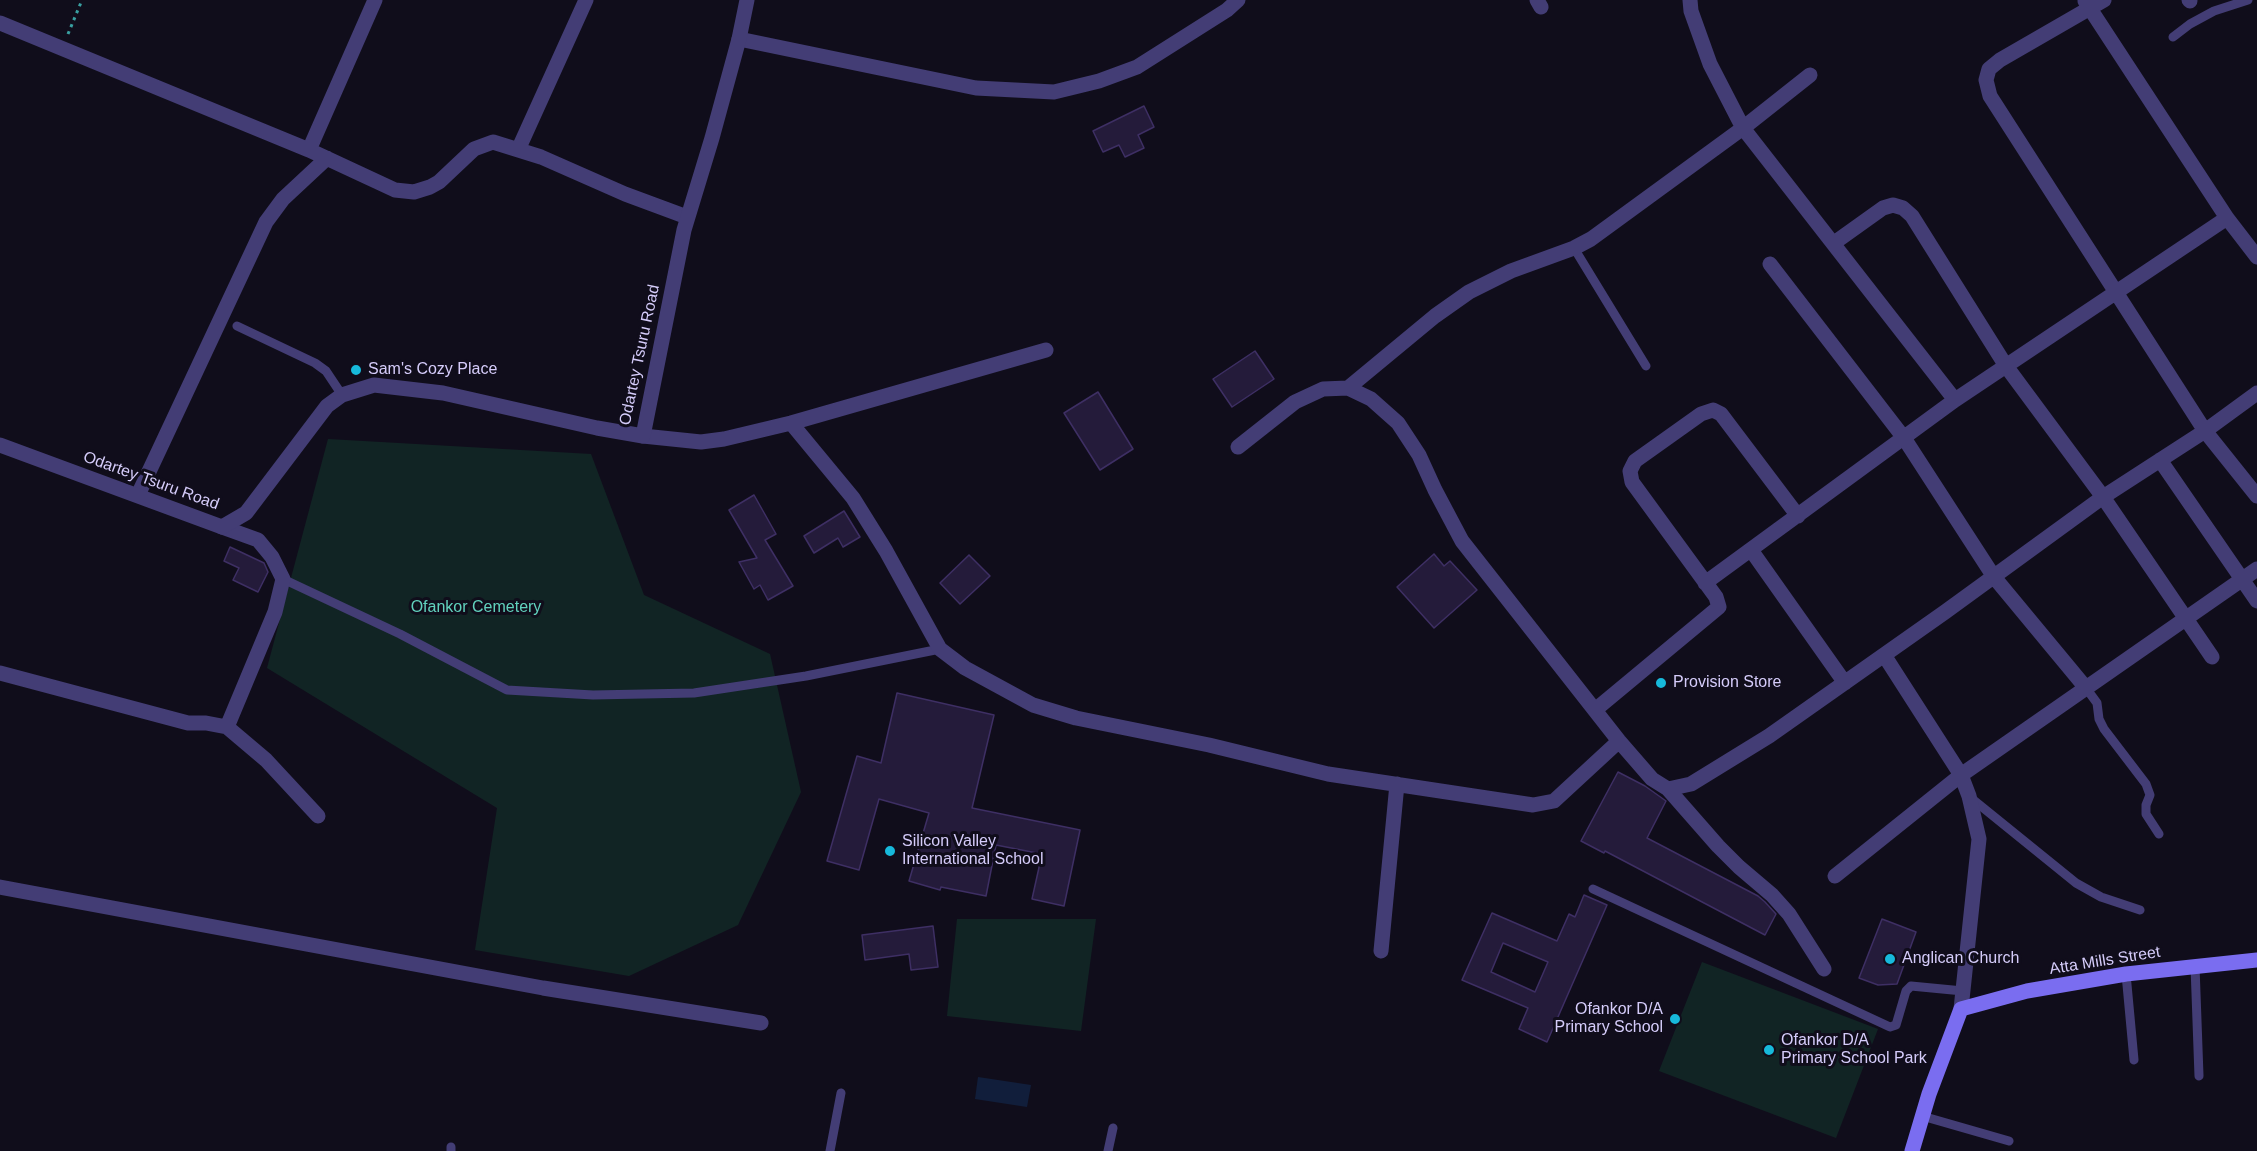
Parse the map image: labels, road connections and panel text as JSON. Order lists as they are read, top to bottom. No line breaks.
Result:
{"streets":{"main road":["Atta Mills Street"],"street":["Odartey Tsuru Road"]},"parks":["Ofankor Cemetery"],"places":["Sam's Cozy Place","Provision Store","Silicon Valley International School","Anglican Church","Ofankor D/A Primary School","Ofankor D/A Primary School Park"]}
